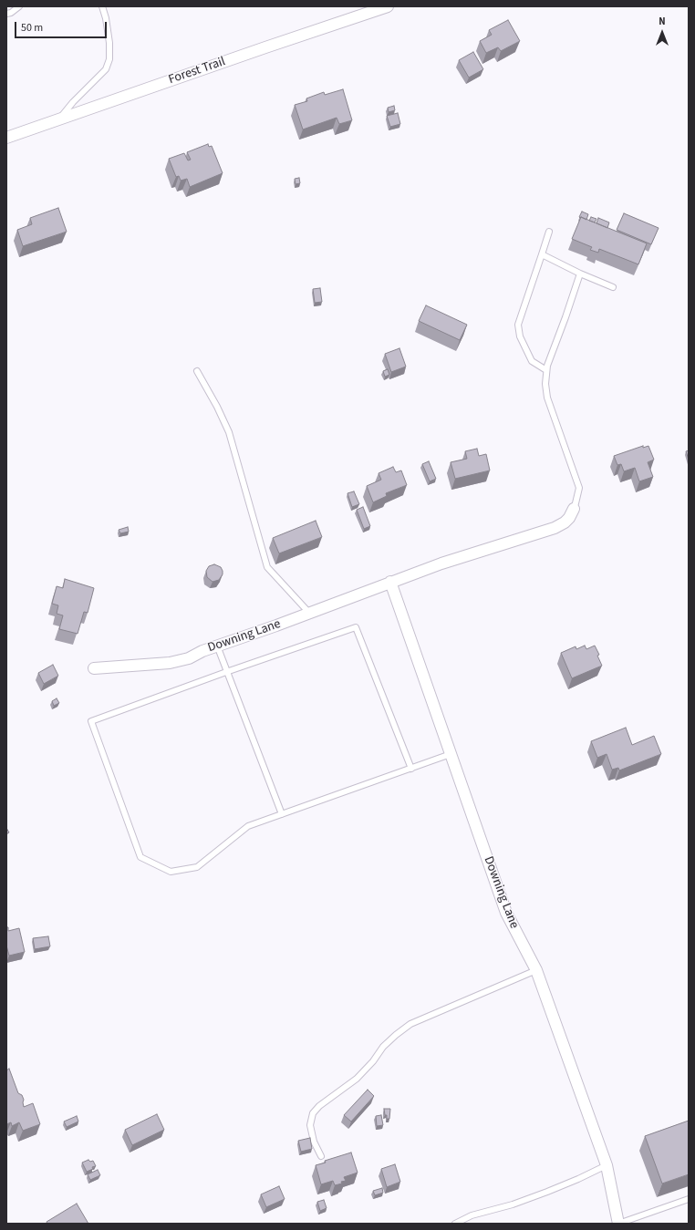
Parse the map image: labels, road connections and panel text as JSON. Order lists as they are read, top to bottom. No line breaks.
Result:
{"streets":{"street":["Forest Trail","Downing Lane"]},"scale_bar":"50 m","north":"top"}
